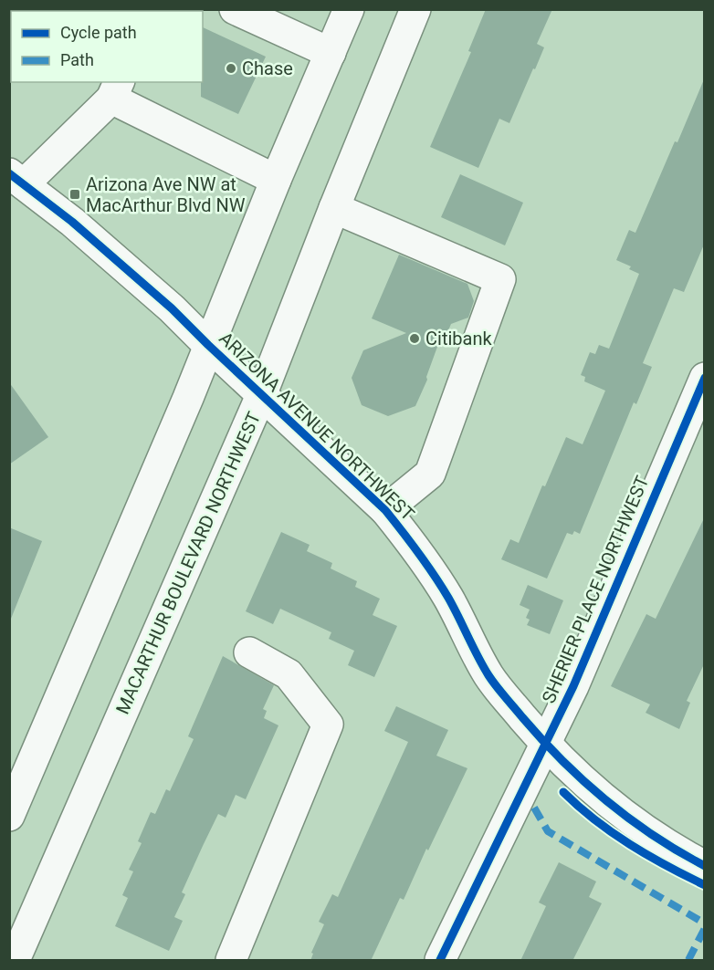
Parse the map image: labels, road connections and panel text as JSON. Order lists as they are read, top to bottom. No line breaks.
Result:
{"streets":{"main road":["ARIZONA AVENUE NORTHWEST","MACARTHUR BOULEVARD NORTHWEST","SHERIER PLACE NORTHWEST"]},"crossings":[["ARIZONA AVENUE NORTHWEST","MACARTHUR BOULEVARD NORTHWEST"],["ARIZONA AVENUE NORTHWEST","SHERIER PLACE NORTHWEST"]],"places":{"other":["Chase","Citibank"],"transit":["Arizona Ave NW at MacArthur Blvd NW"]},"legend":["Cycle path","Path"]}
